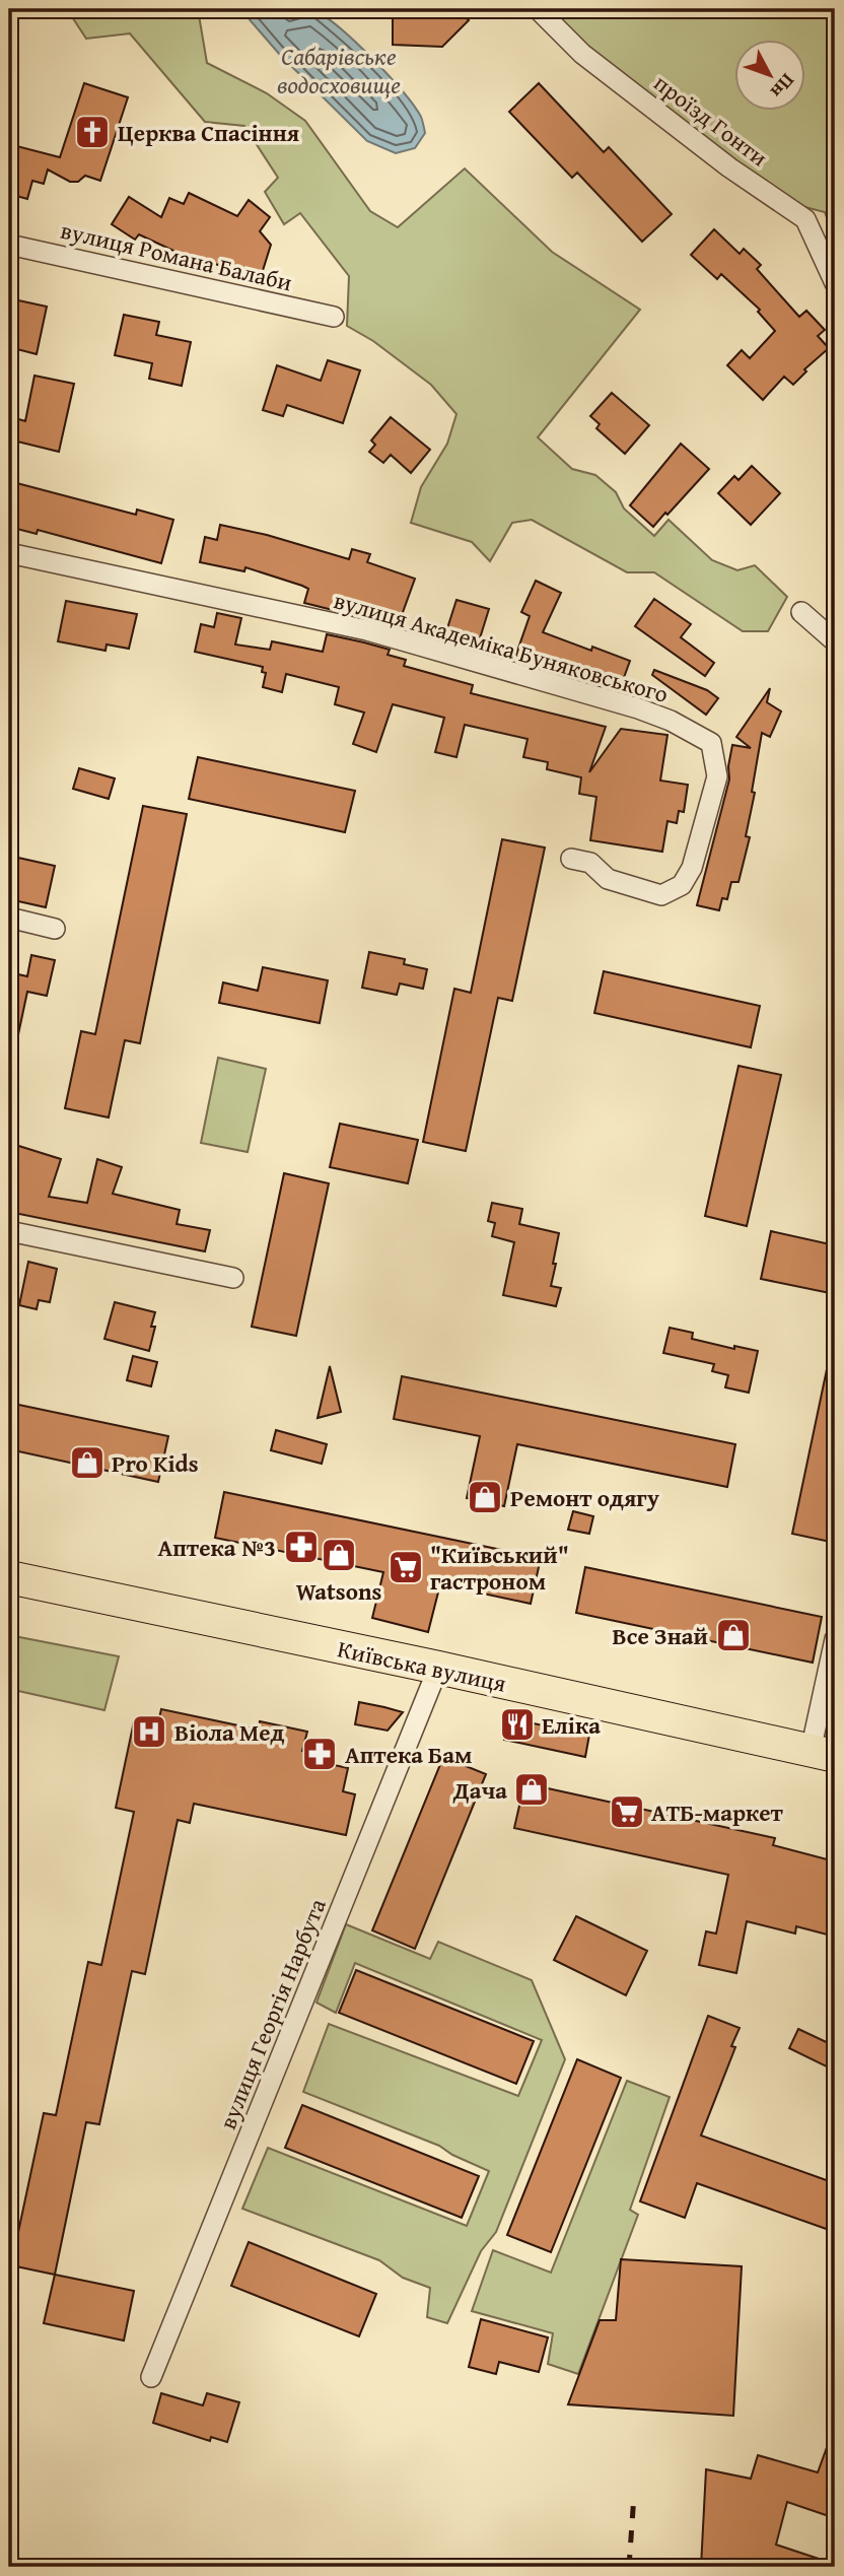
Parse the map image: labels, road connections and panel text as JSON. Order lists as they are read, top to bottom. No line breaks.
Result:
{"streets":{"main road":["Київська вулиця"],"street":["проїзд Гонти","вулиця Романа Балаби","вулиця Академіка Буняковського","вулиця Георгія Нарбута"]},"crossings":[["Київська вулиця","вулиця Георгія Нарбута"]],"water":["Сабарівське водосховище"],"places":{"church":["Церква Спасіння"],"shop":["Pro Kids","Ремонт одягу","Watsons","Все Знай","Дача"],"pharmacy":["Аптека №3","Аптека Бам"],"supermarket":["\"Київський\" гастроном","АТБ-маркет"],"restaurant":["Еліка"],"hospital":["Віола Мед"]},"north":"bottom right"}
